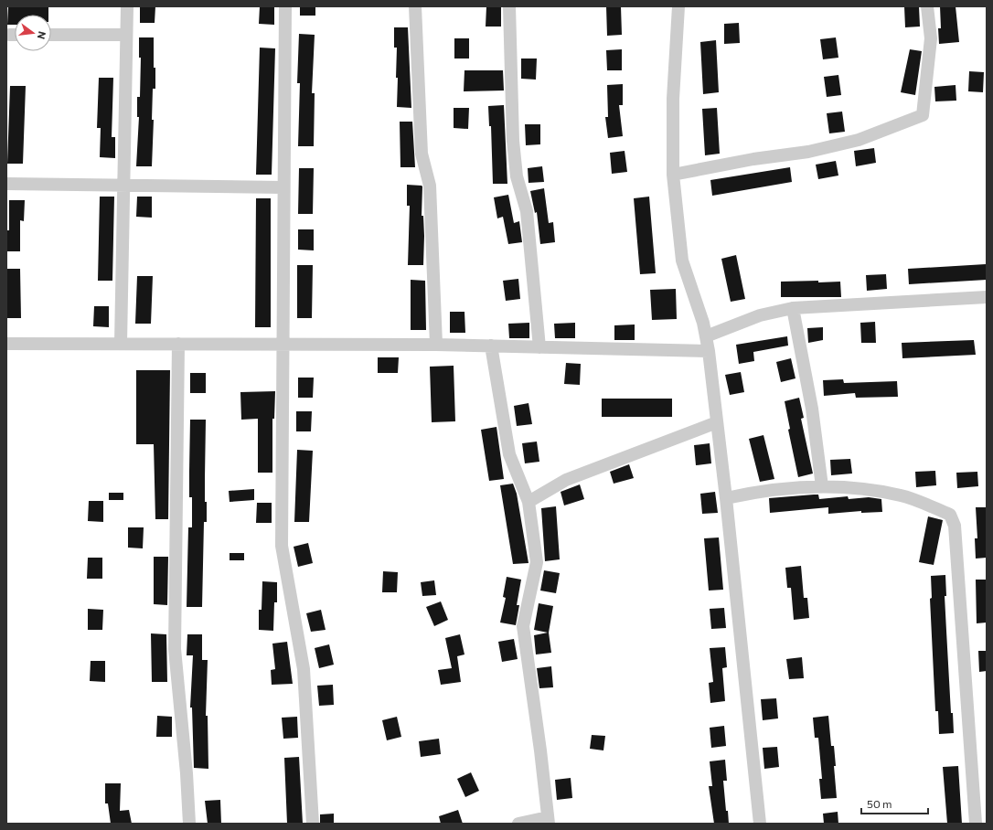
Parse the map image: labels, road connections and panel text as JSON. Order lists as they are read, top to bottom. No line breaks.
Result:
{"scale_bar":"50 m","north":"right"}
